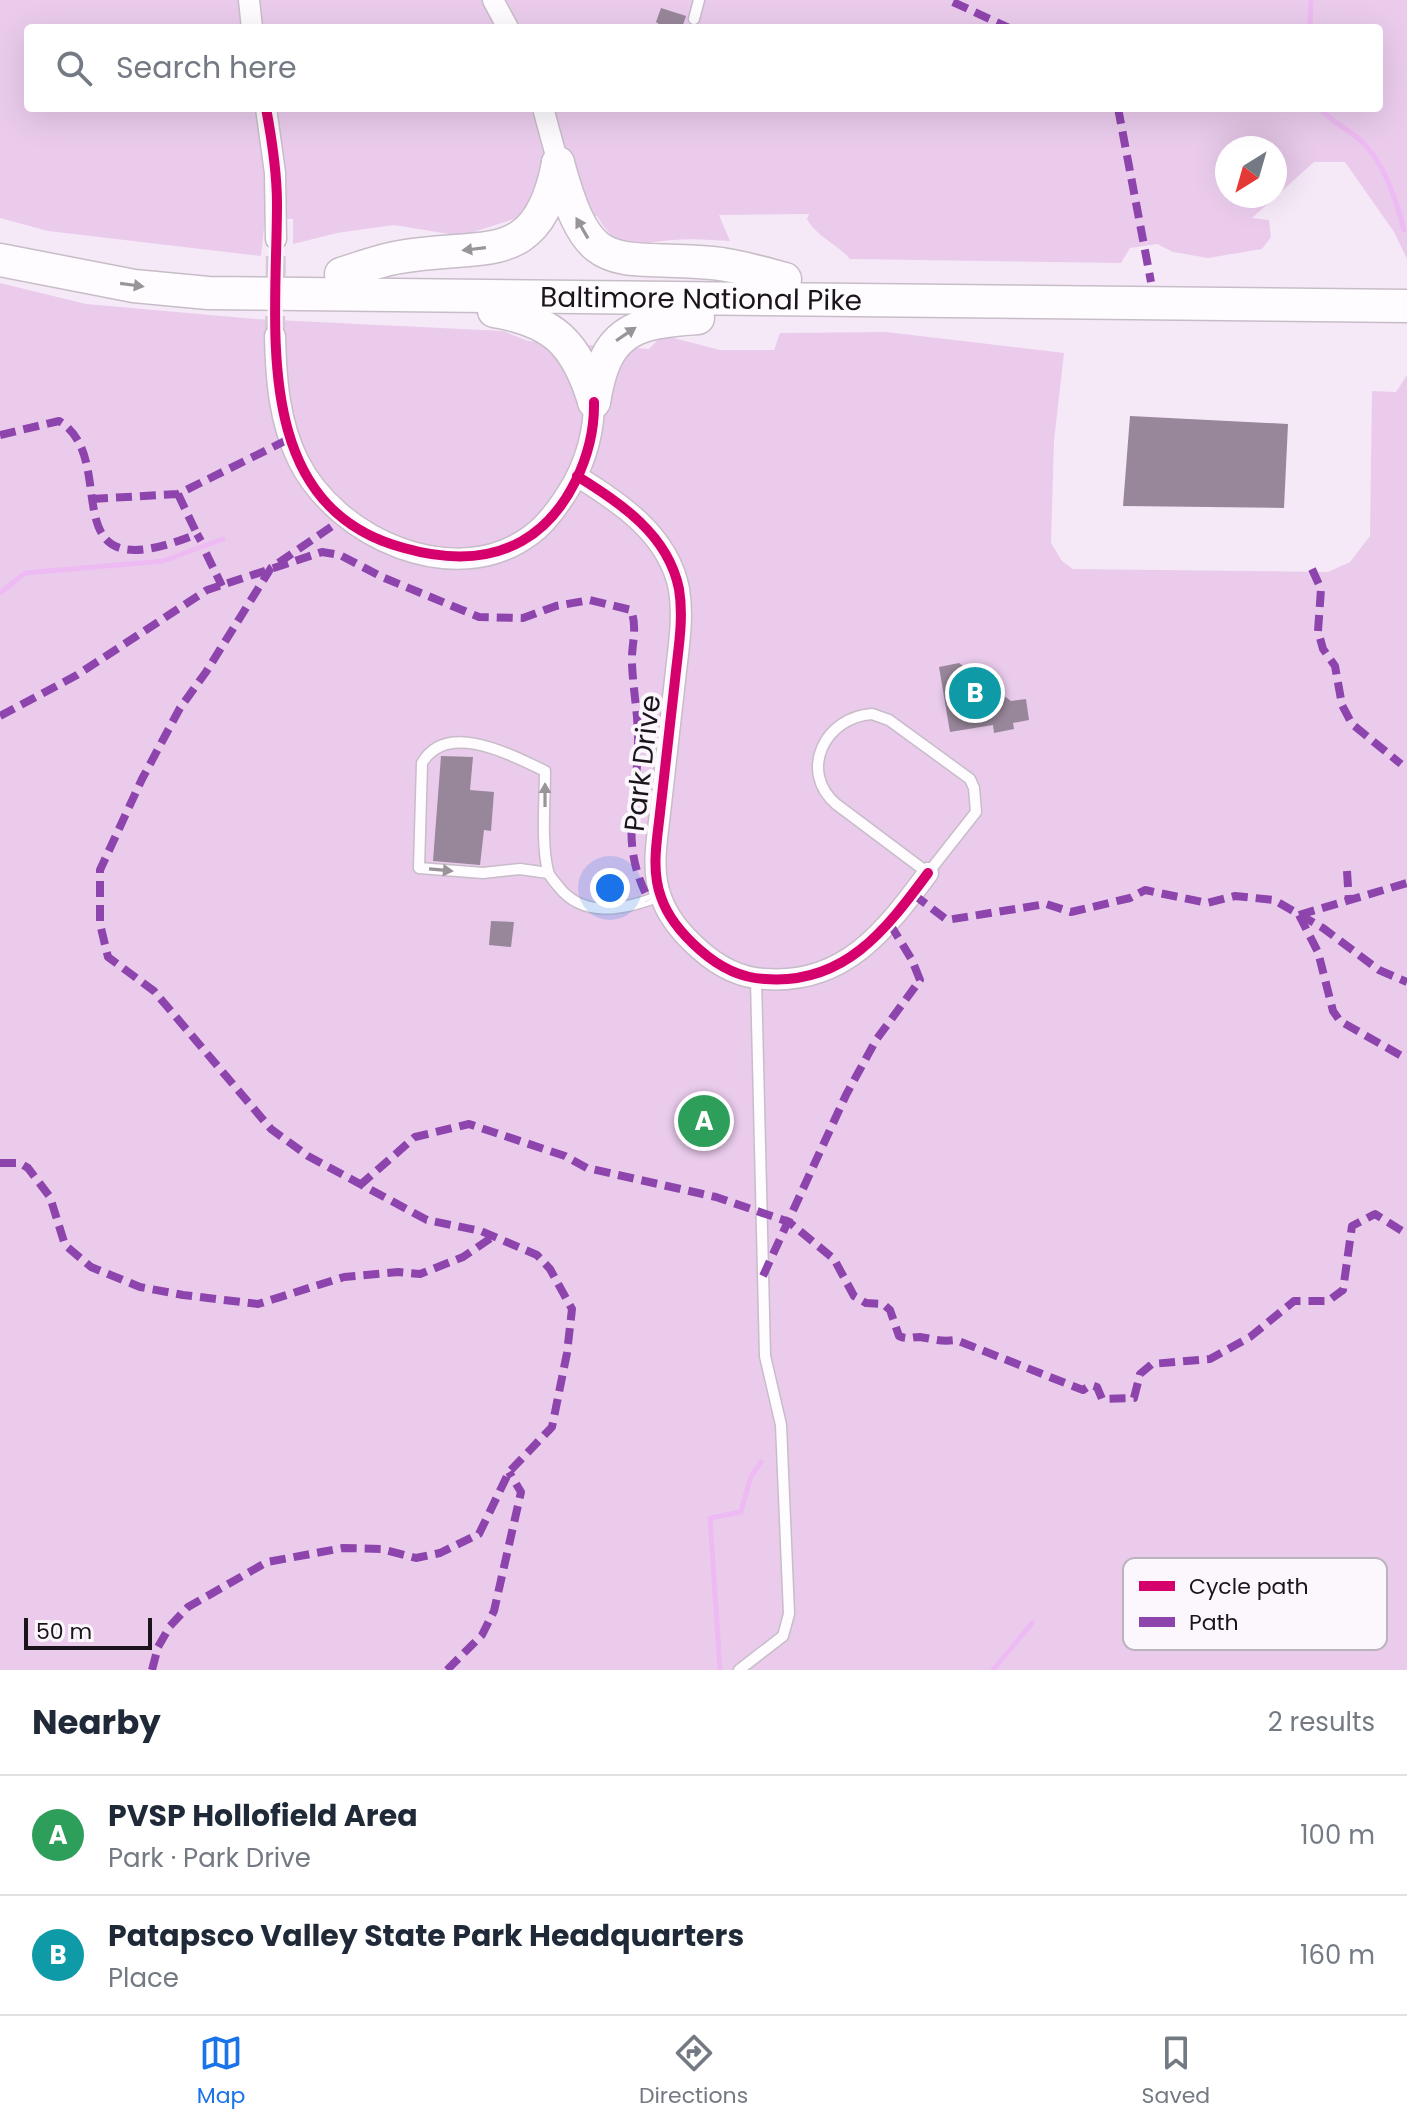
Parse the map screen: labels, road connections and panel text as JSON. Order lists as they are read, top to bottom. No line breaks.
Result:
{"streets":{"main road":["Baltimore National Pike"],"street":["Park Drive"]},"legend":["Cycle path","Path"],"scale_bar":"50 m","north":"bottom left","page":{"search":"Search here","pins":["B","A"],"scale":"50 m","heading":["Nearby","2 results"],"list":[{"mark":"A","name":"PVSP Hollofield Area","note":"Park · Park Drive","value":"100 m"},{"mark":"B","name":"Patapsco Valley State Park Headquarters","note":"Place","value":"160 m"}],"nav":["Map","Directions","Saved"]}}
